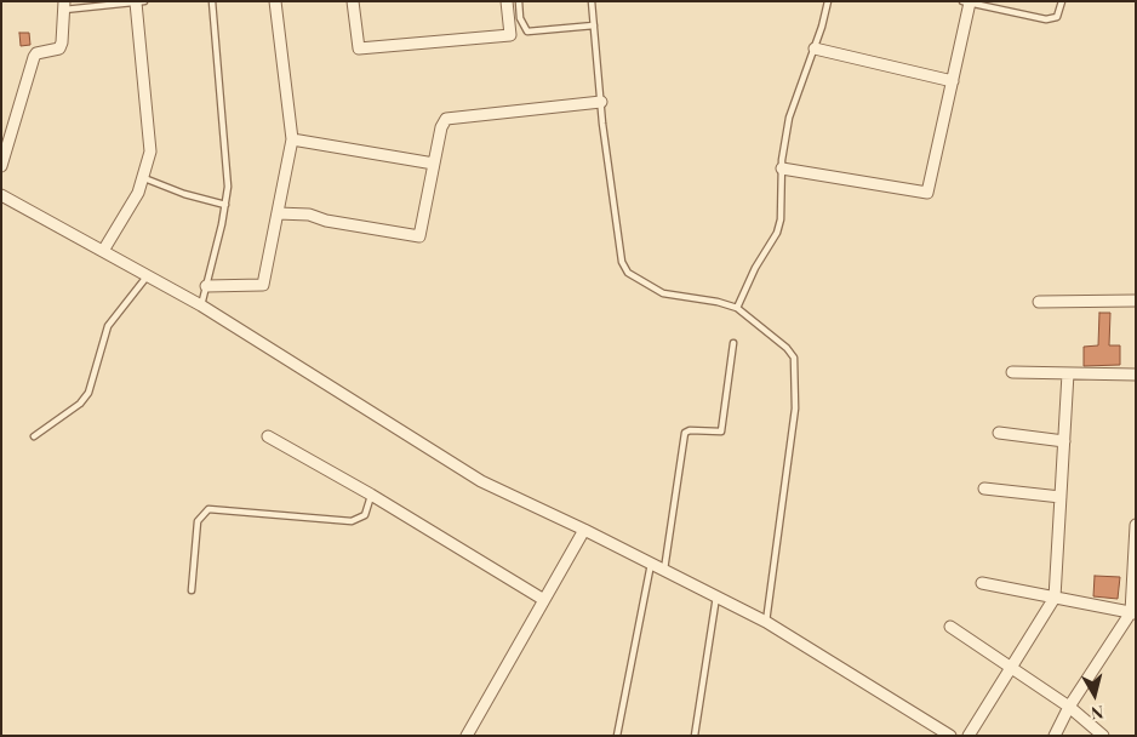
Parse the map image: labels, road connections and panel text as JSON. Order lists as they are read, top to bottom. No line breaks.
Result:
{"north":"bottom"}
